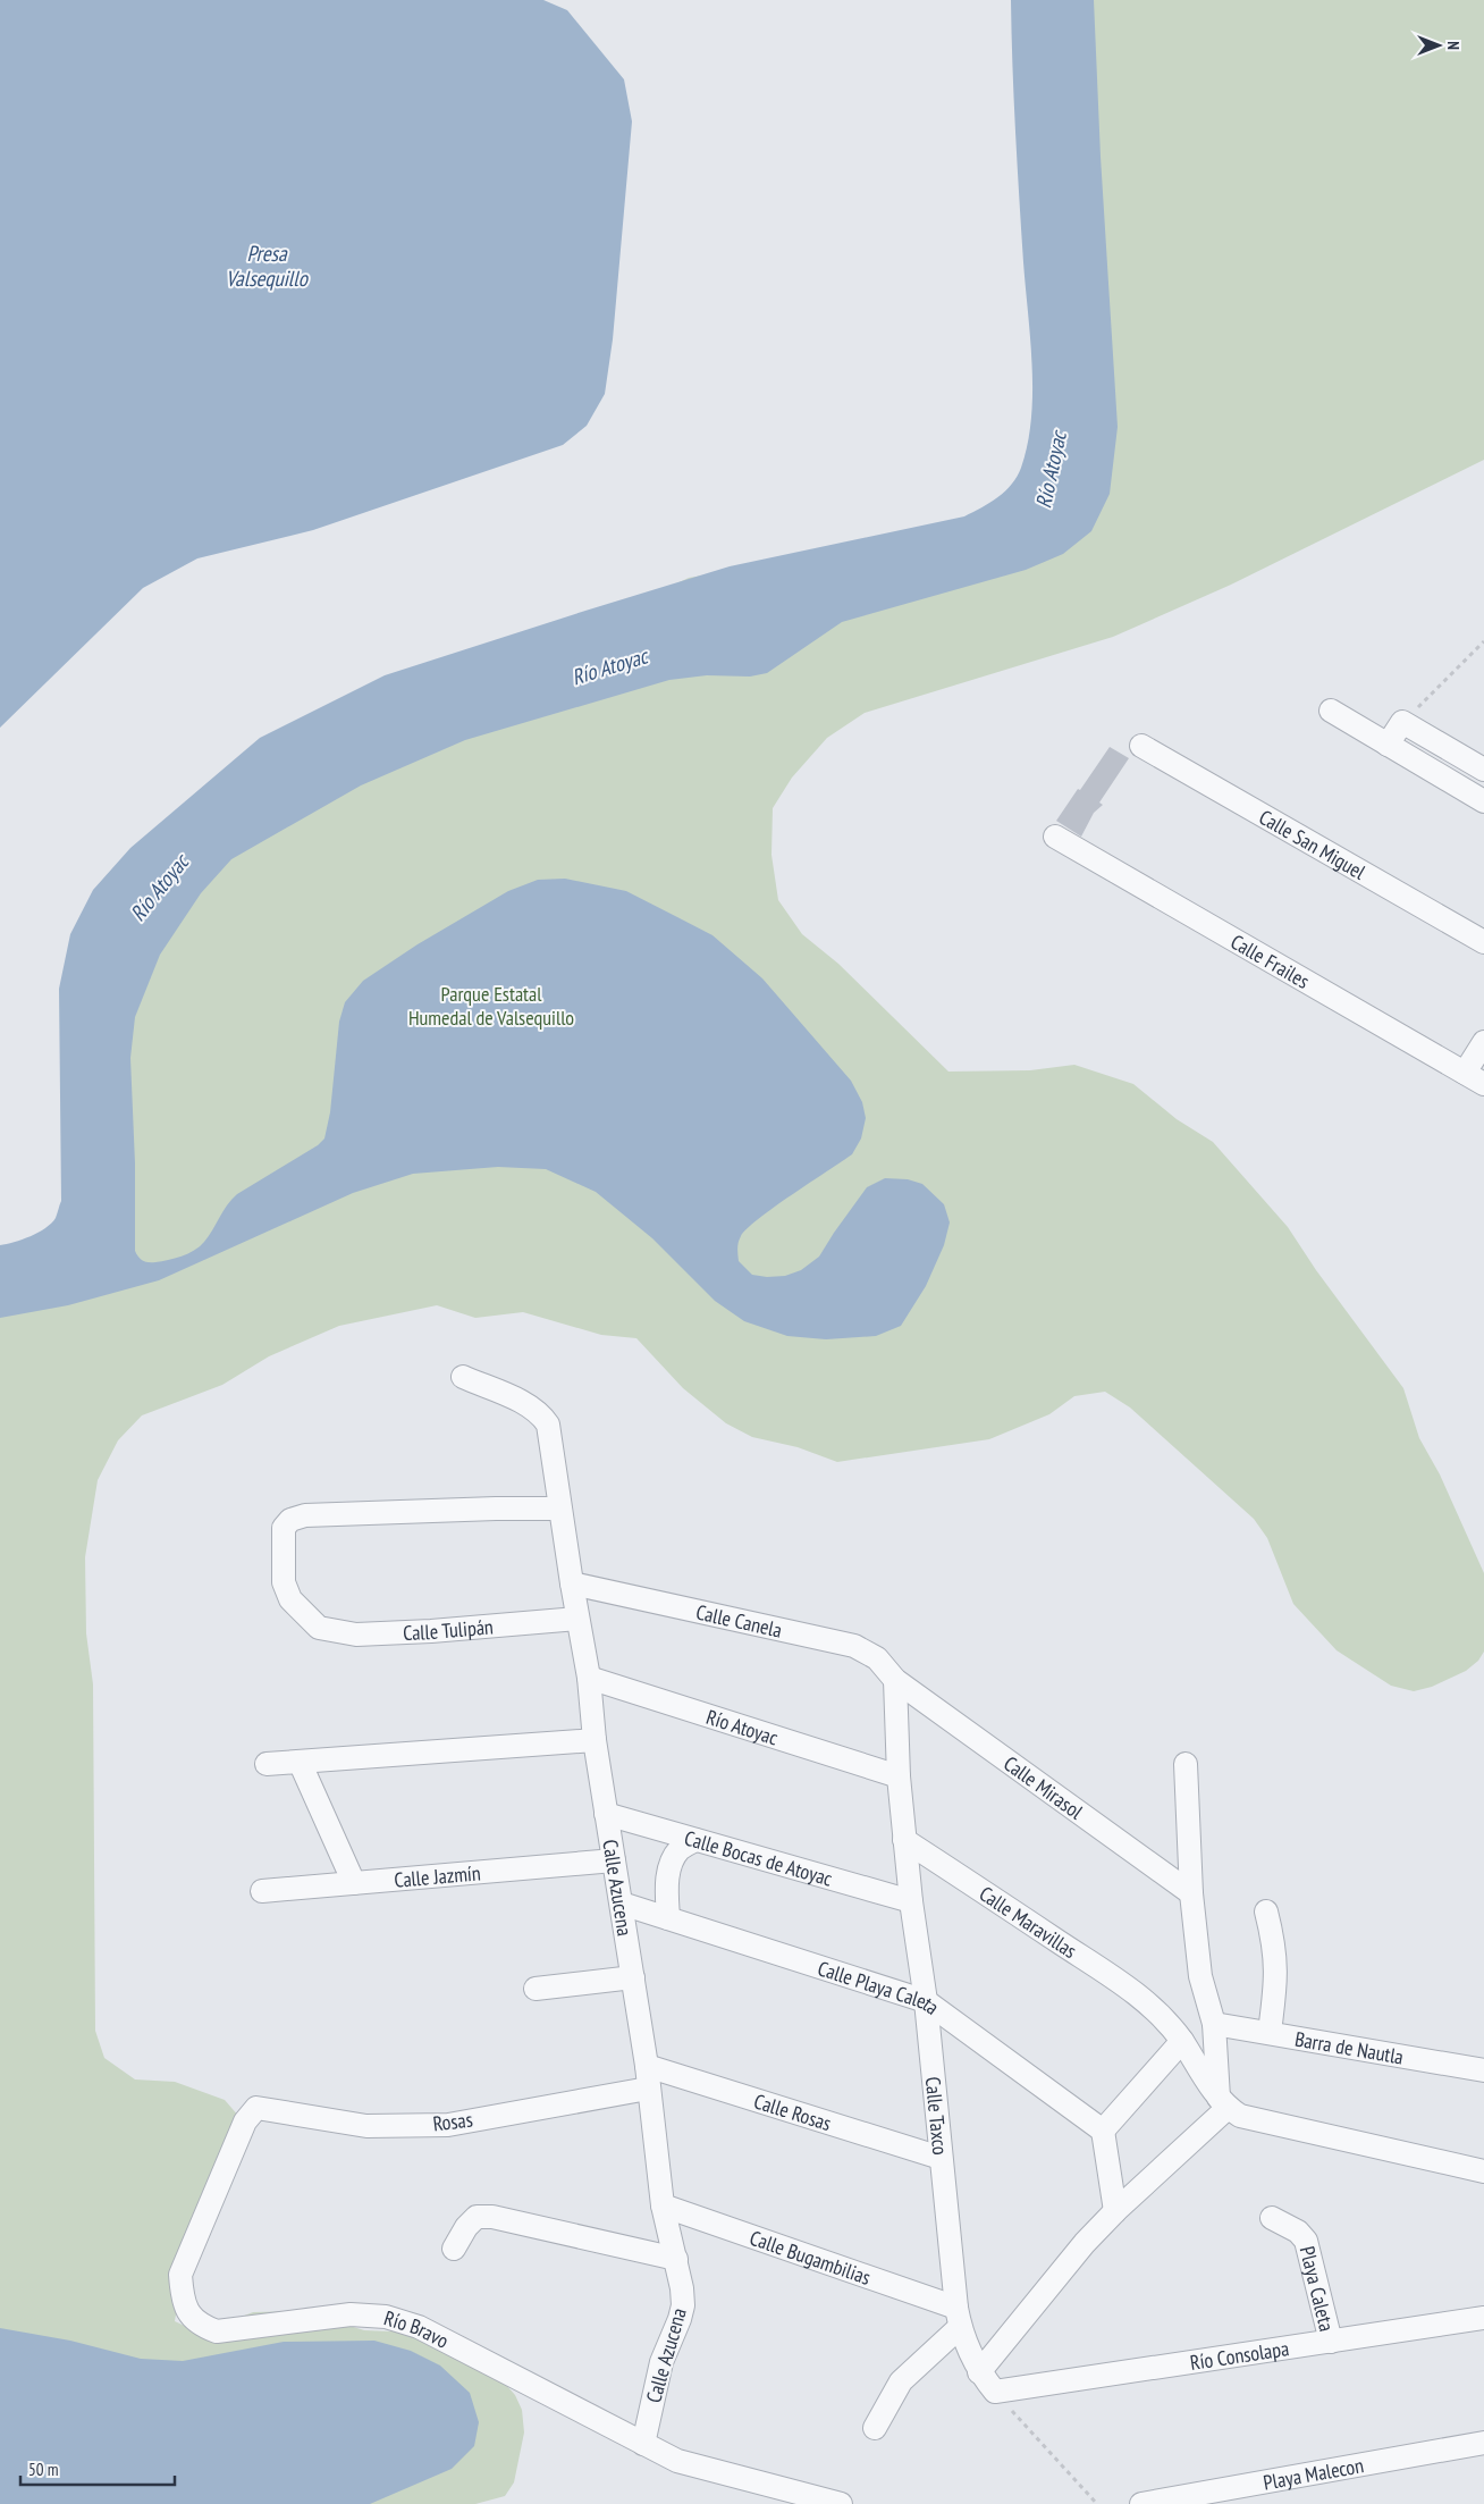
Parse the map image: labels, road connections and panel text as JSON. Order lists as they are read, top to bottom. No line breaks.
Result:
{"streets":{"street":["Calle San Miguel","Calle Frailes","Calle Canela","Calle Tulipán","Río Atoyac","Calle Mirasol","Calle Bocas de Atoyac","Calle Jazmín","Calle Azucena","Calle Maravillas","Calle Playa Caleta","Barra de Nautla","Calle Rosas","Calle Taxco","Rosas","Calle Bugambilias","Playa Caleta","Río Bravo","Río Consolapa","Playa Malecon"]},"crossings":[["Calle Canela","Calle Mirasol"],["Calle Canela","Calle Azucena"],["Calle Canela","Calle Taxco"],["Calle Tulipán","Calle Azucena"],["Río Atoyac","Calle Azucena"],["Río Atoyac","Calle Taxco"],["Calle Mirasol","Calle Taxco"],["Calle Bocas de Atoyac","Calle Azucena"],["Calle Bocas de Atoyac","Calle Taxco"],["Calle Jazmín","Calle Azucena"],["Calle Azucena","Calle Playa Caleta"],["Calle Azucena","Calle Rosas"],["Calle Azucena","Rosas"],["Calle Azucena","Calle Bugambilias"],["Calle Azucena","Río Bravo"],["Calle Maravillas","Calle Taxco"],["Calle Playa Caleta","Calle Taxco"],["Calle Rosas","Calle Taxco"],["Calle Taxco","Calle Bugambilias"],["Calle Taxco","Río Consolapa"],["Rosas","Río Bravo"],["Playa Caleta","Río Consolapa"]],"water":["Presa Valsequillo","Río Atoyac"],"parks":["Parque Estatal Humedal de Valsequillo"],"scale_bar":"50 m","north":"right"}
